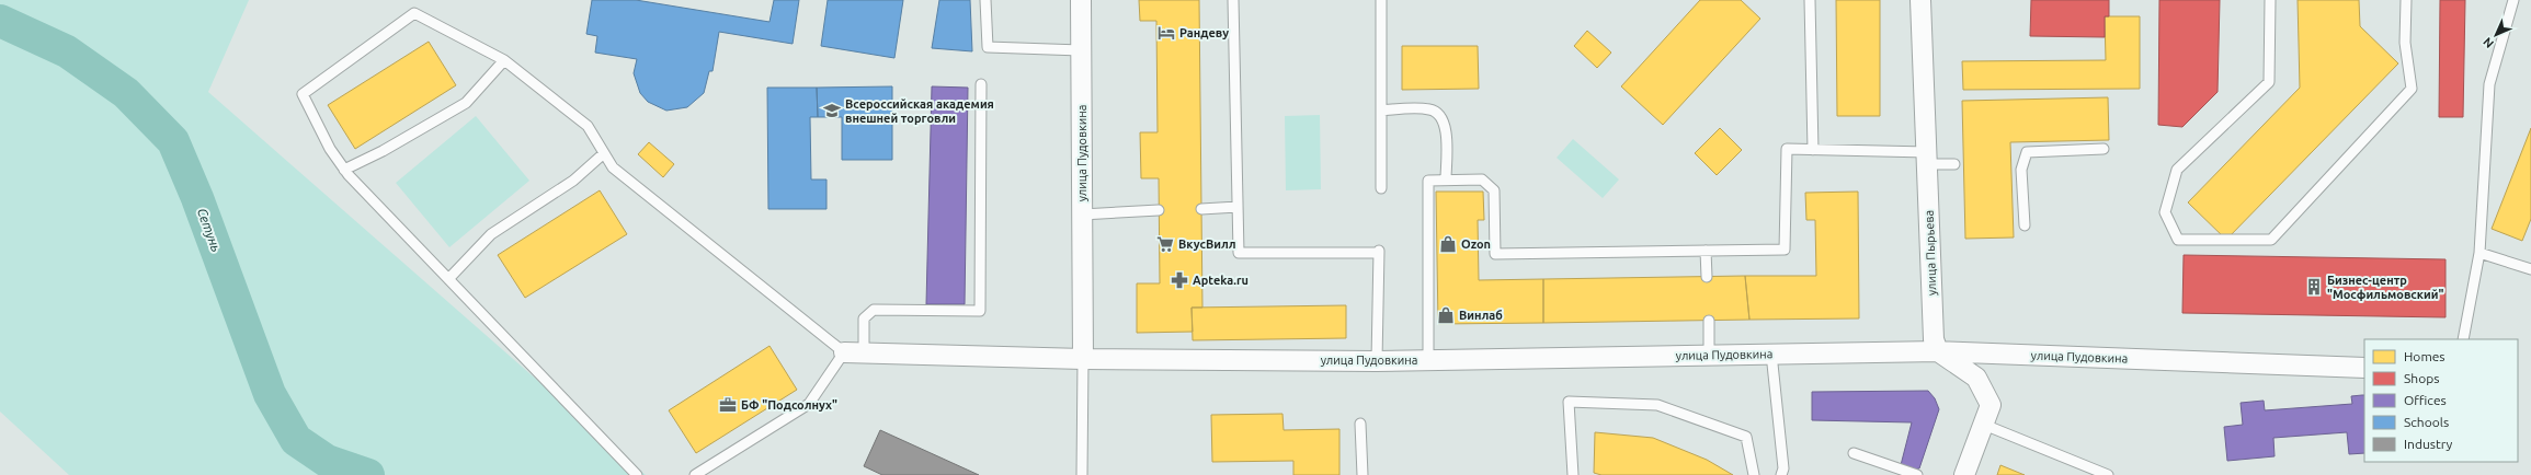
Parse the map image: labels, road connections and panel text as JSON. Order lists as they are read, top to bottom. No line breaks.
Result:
{"streets":{"street":["улица Пудовкина","улица Пырьева"]},"crossings":[["улица Пудовкина","улица Пырьева"]],"water":["Сетунь"],"places":{"hotel":["Рандеву"],"school or university":["Всероссийская академия внешней торговли"],"supermarket":["ВкусВилл"],"shop":["Ozon","Винлаб"],"pharmacy":["Apteka.ru"],"building":["Бизнес-центр \"Мосфильмовский\""],"office":["БФ \"Подсолнух\""]},"legend":["Homes","Shops","Offices","Schools","Industry"],"north":"bottom left"}
